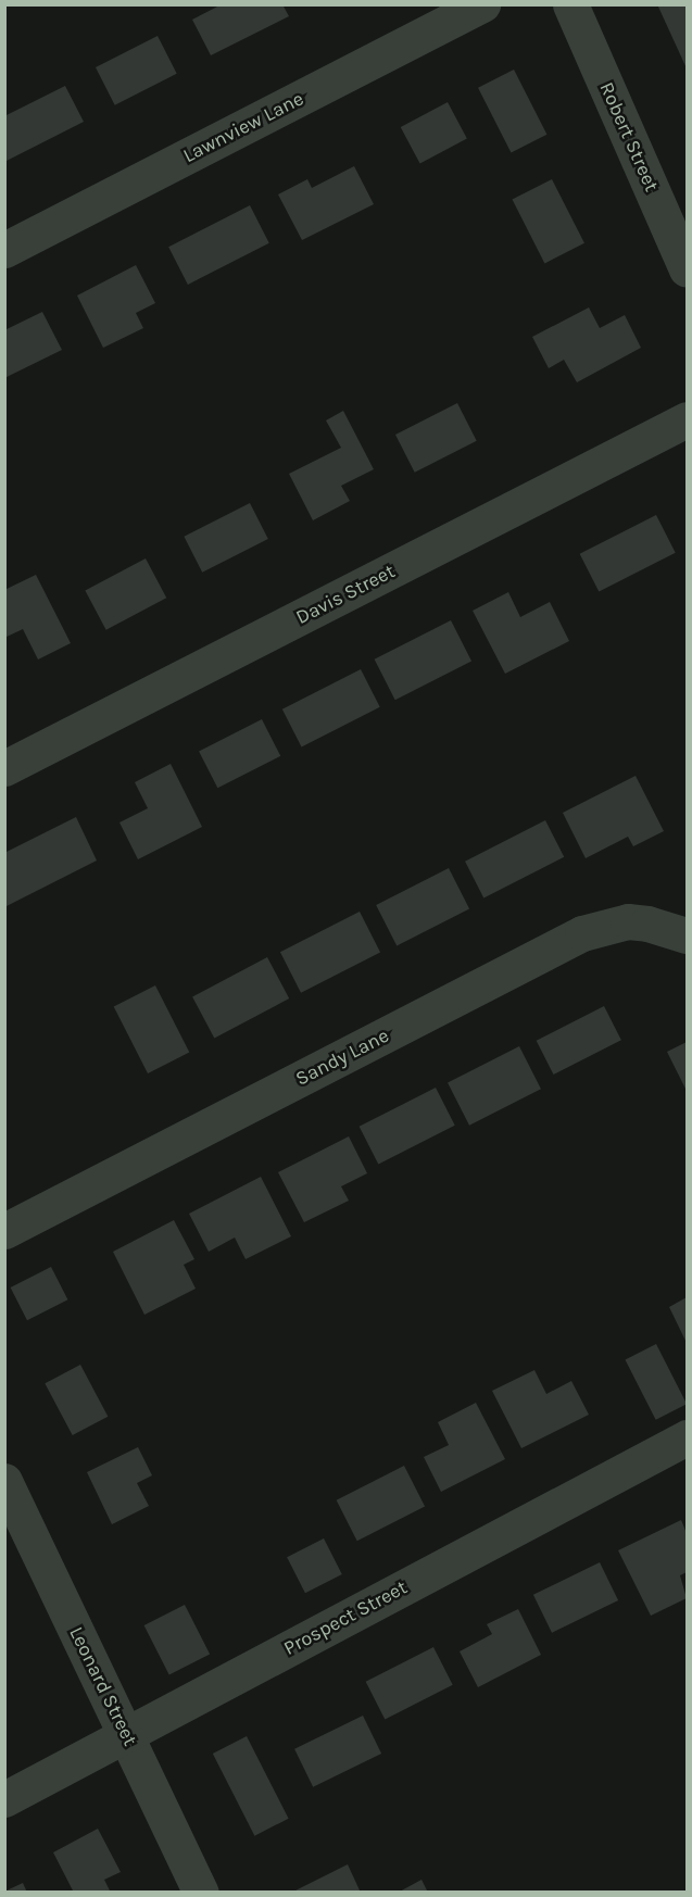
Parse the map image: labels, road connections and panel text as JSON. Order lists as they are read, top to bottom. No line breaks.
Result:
{"streets":{"street":["Lawnview Lane","Robert Street","Davis Street","Sandy Lane","Prospect Street","Leonard Street"]},"crossings":[["Prospect Street","Leonard Street"]]}
